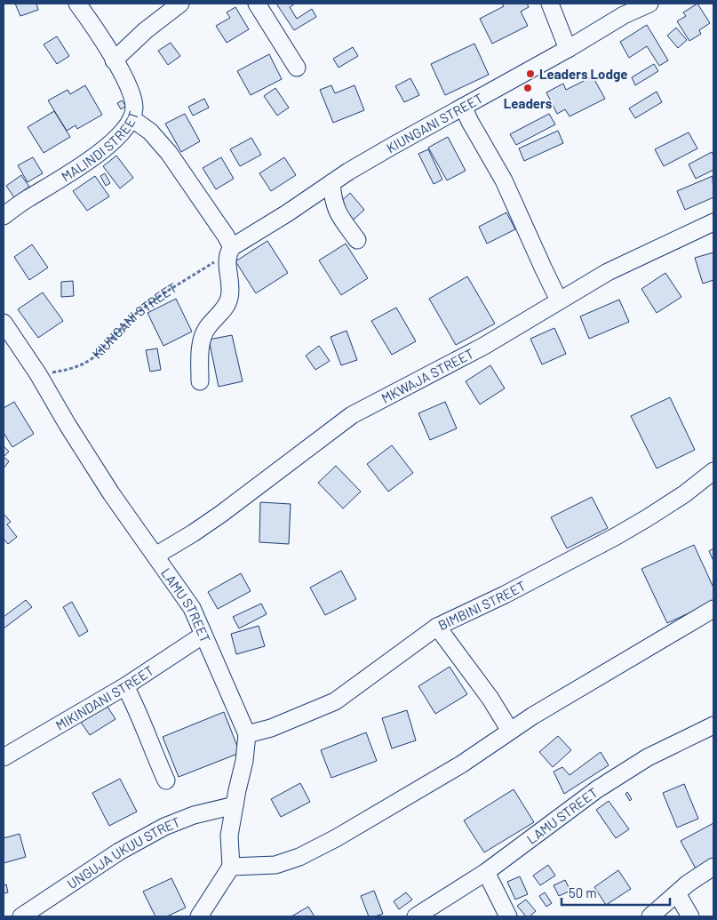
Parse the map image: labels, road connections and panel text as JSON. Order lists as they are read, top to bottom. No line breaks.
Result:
{"streets":{"street":["KIUNGANI STREET","MALINDI STREET","MKWAJA STREET","LAMU STREET","BIMBINI STREET","MIKINDANI STREET","UNGUJA UKUU STRET"]},"crossings":[["KIUNGANI STREET","LAMU STREET"],["MKWAJA STREET","LAMU STREET"],["LAMU STREET","BIMBINI STREET"],["LAMU STREET","MIKINDANI STREET"],["LAMU STREET","UNGUJA UKUU STRET"]],"places":["Leaders Lodge","Leaders"],"scale_bar":"50 m"}
